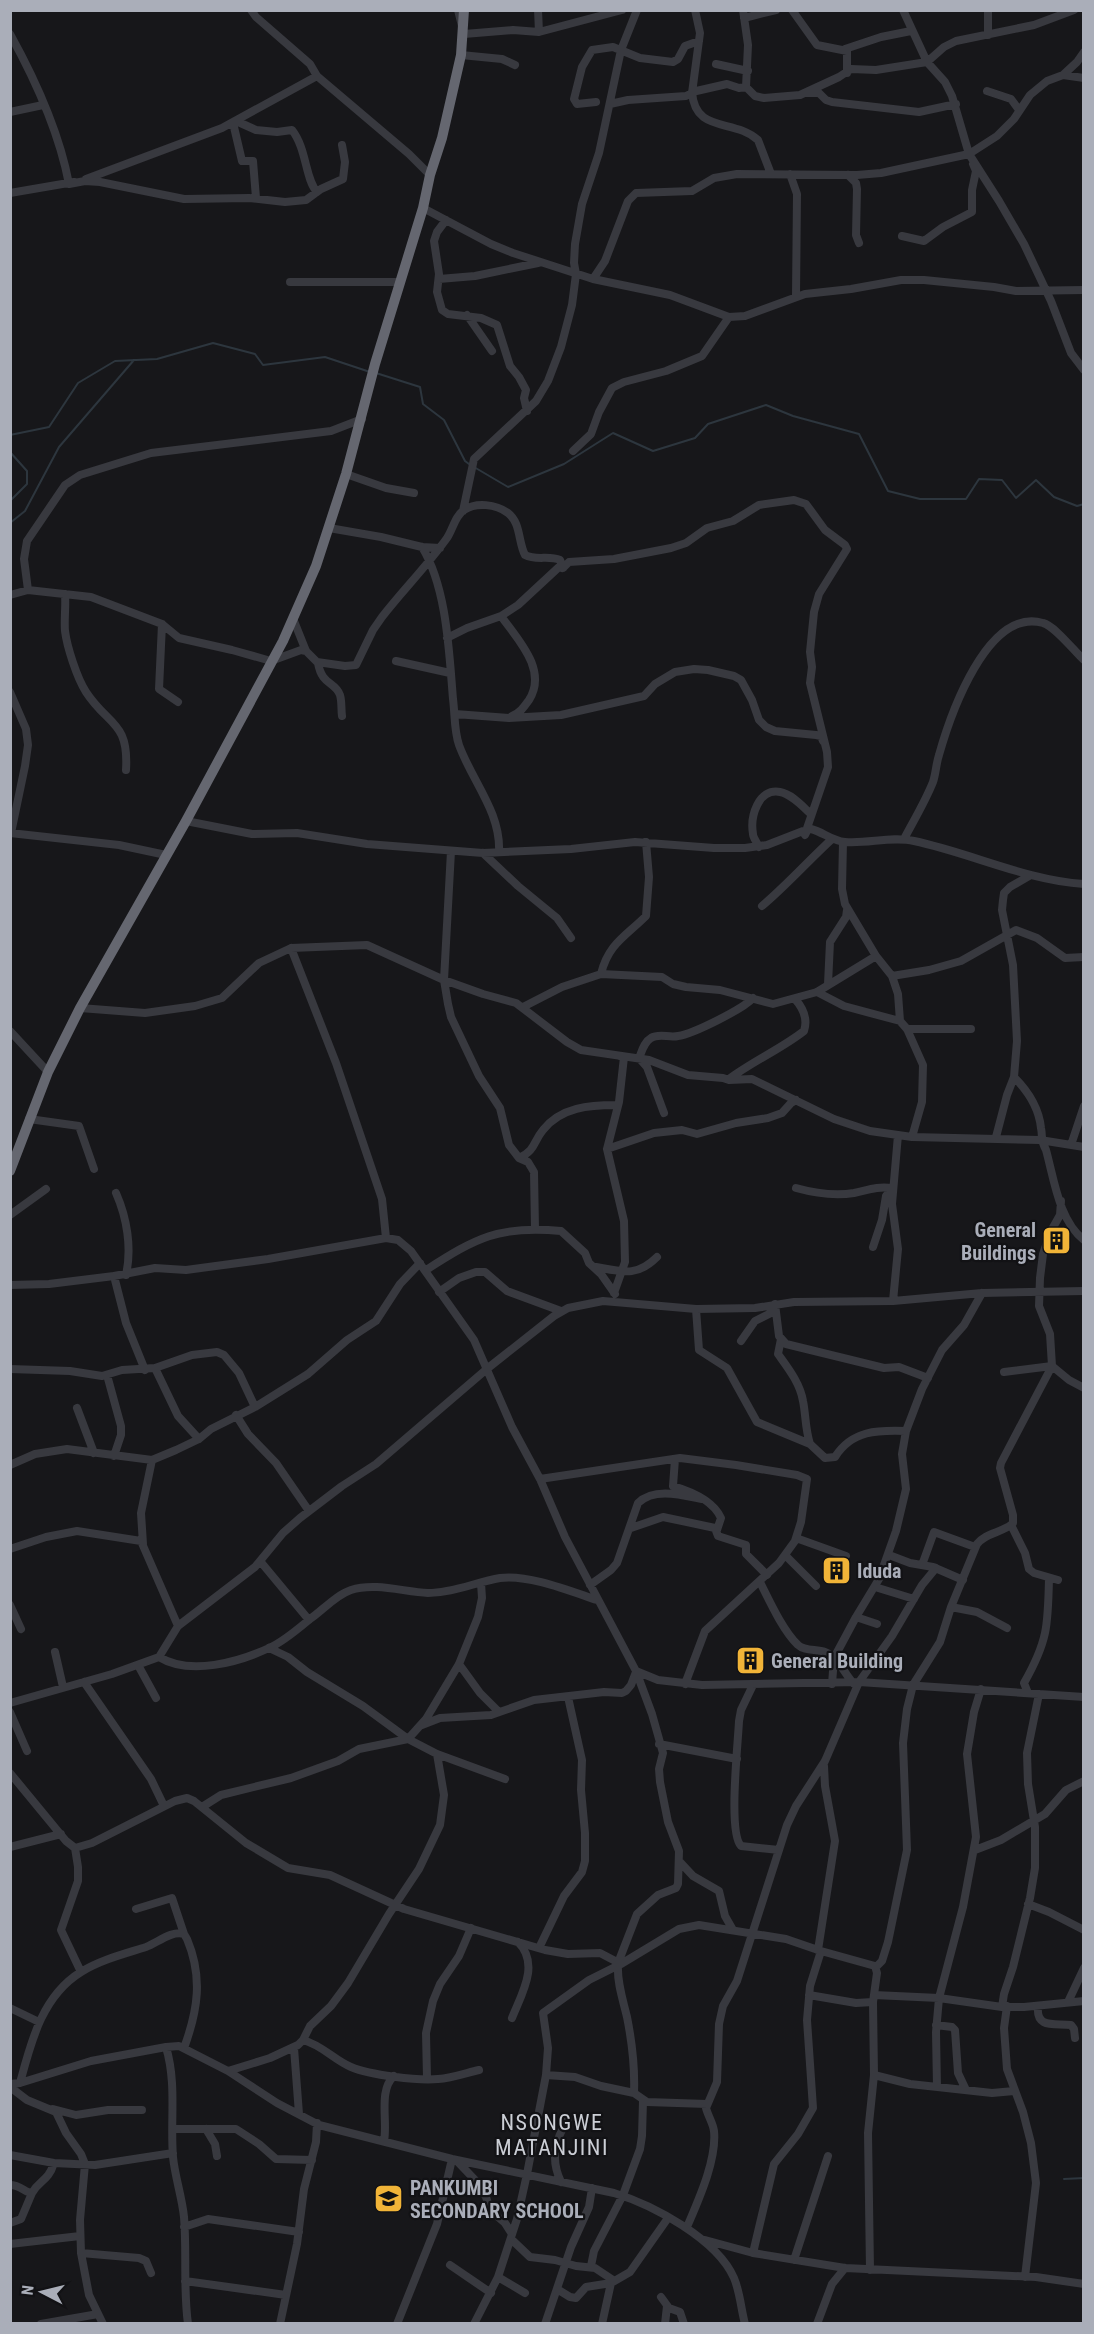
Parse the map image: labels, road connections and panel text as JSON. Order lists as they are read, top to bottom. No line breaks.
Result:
{"districts":["NSONGWE MATANJINI"],"places":{"building":["General Buildings","Iduda","General Building"],"school or university":["PANKUMBI SECONDARY SCHOOL"]},"north":"left"}
